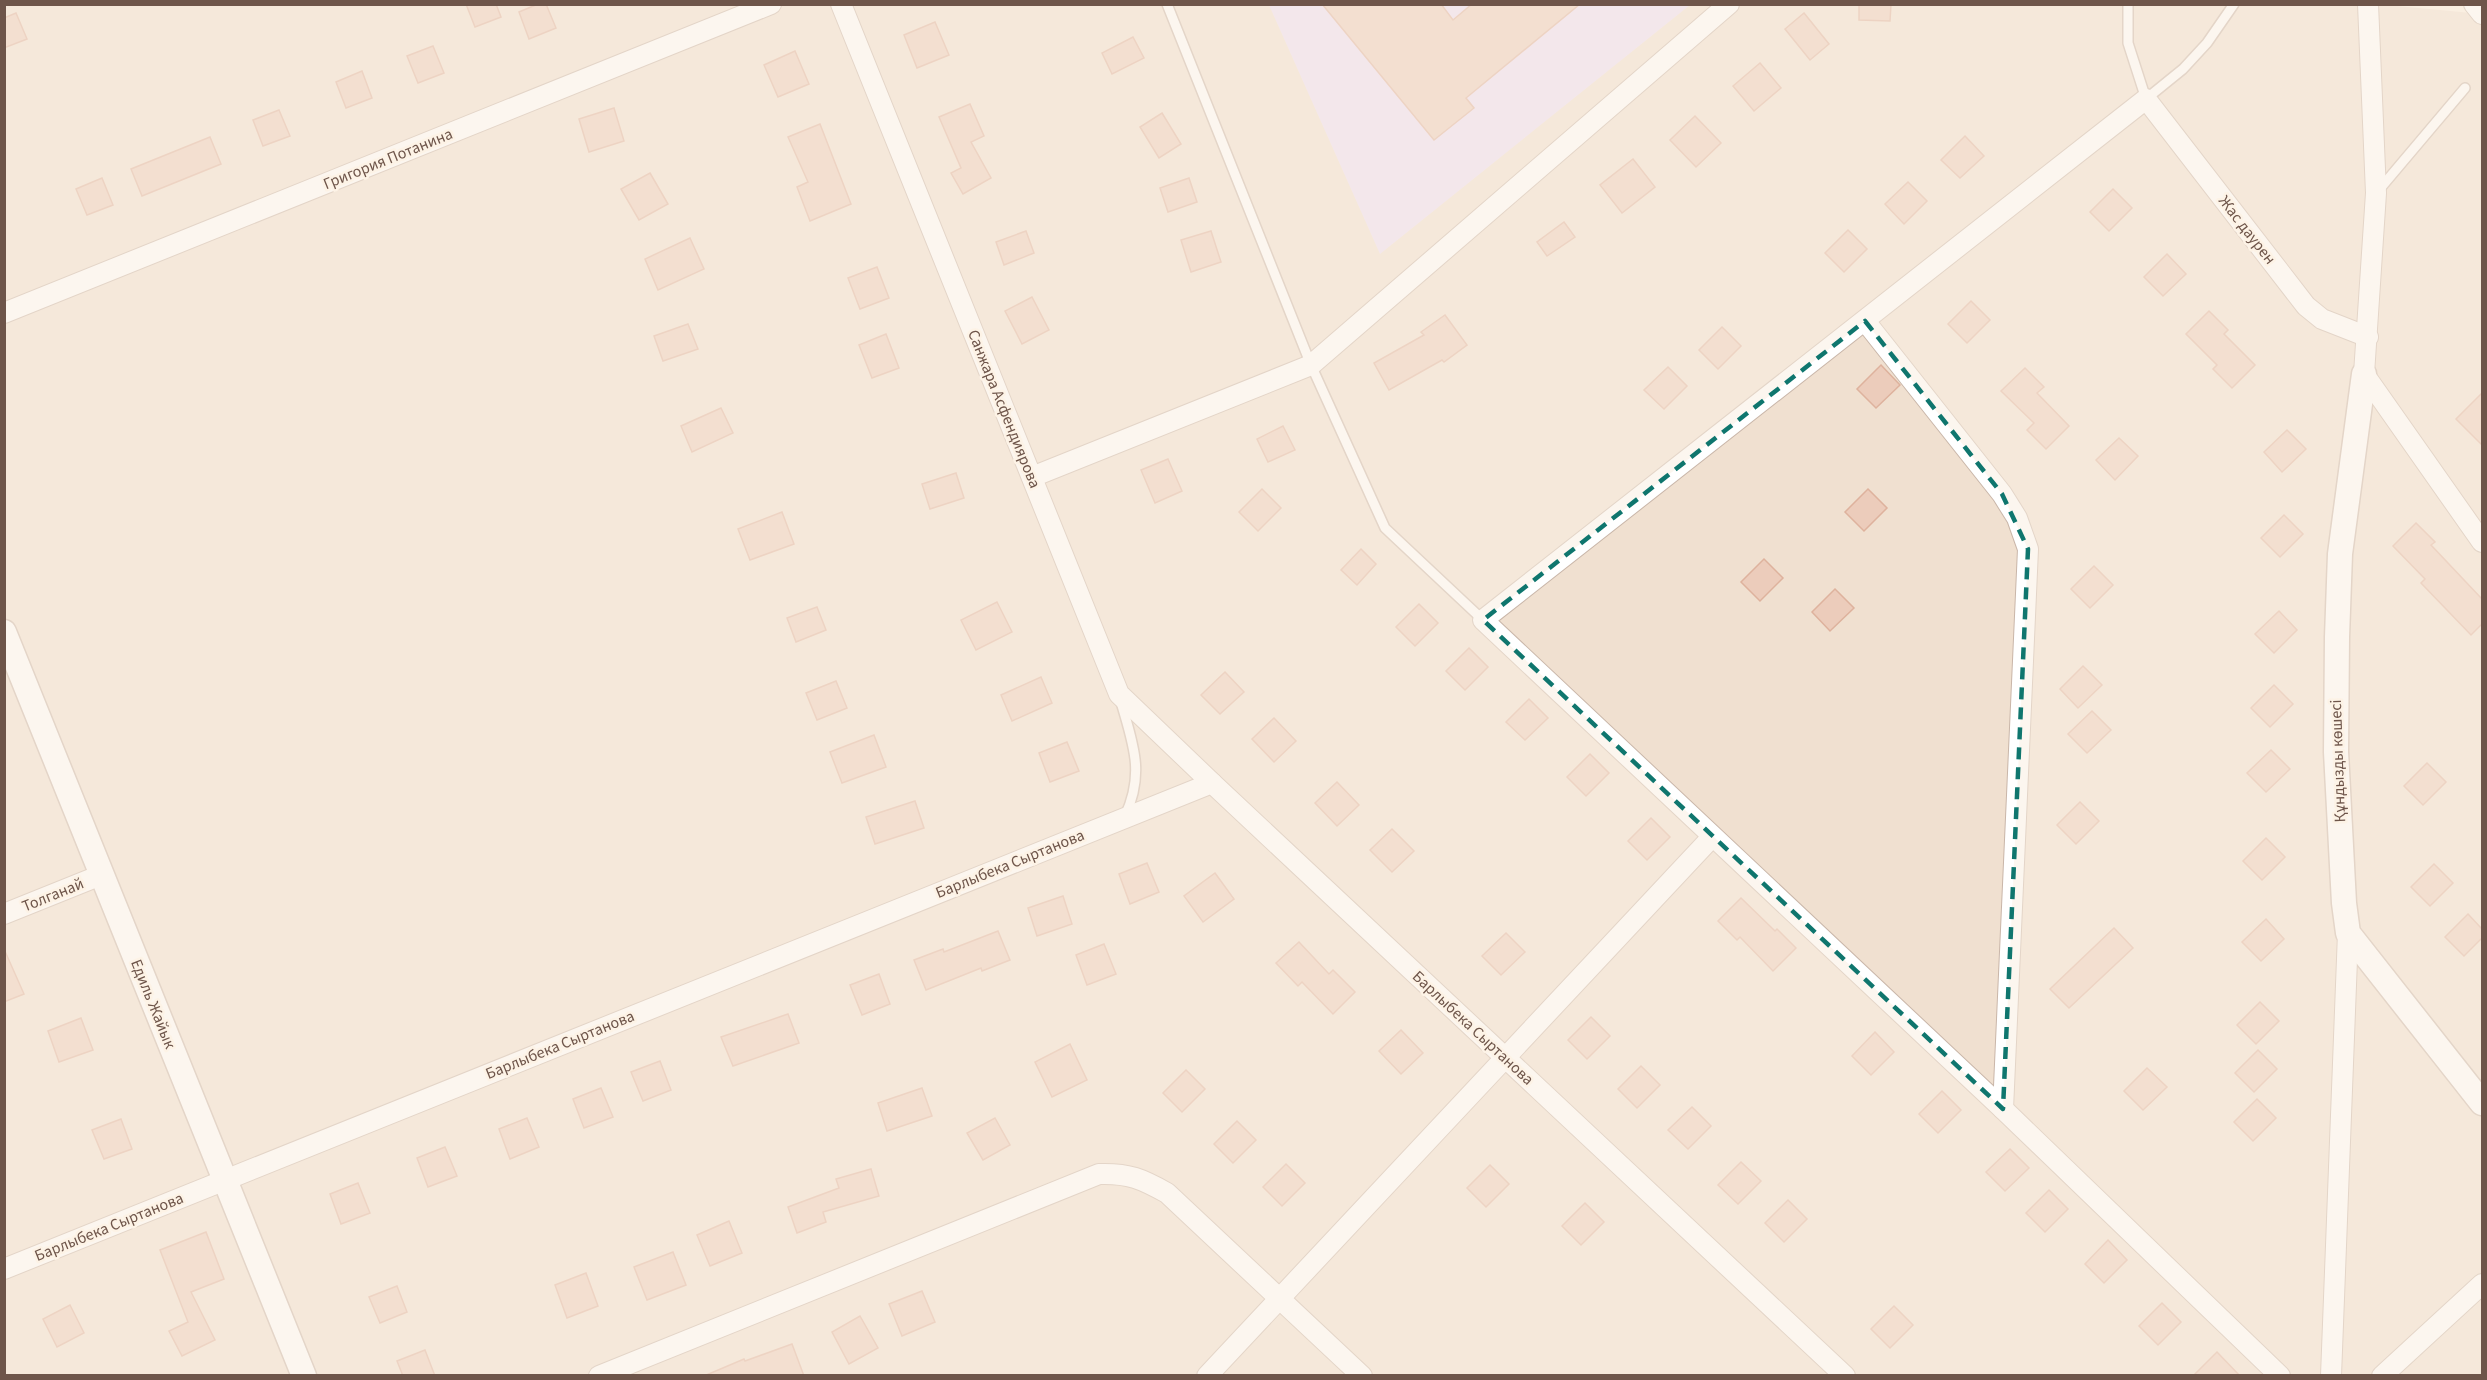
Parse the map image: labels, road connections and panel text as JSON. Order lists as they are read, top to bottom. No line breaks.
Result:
{"streets":{"street":["Григория Потанина","Жас даурен","Санжара Асфендиярова","Құндызды көшесі","Барлыбека Сыртанова","Толганай","Едиль Жайык"]},"crossings":[["Санжара Асфендиярова","Барлыбека Сыртанова"],["Барлыбека Сыртанова","Едиль Жайык"],["Толганай","Едиль Жайык"]]}
